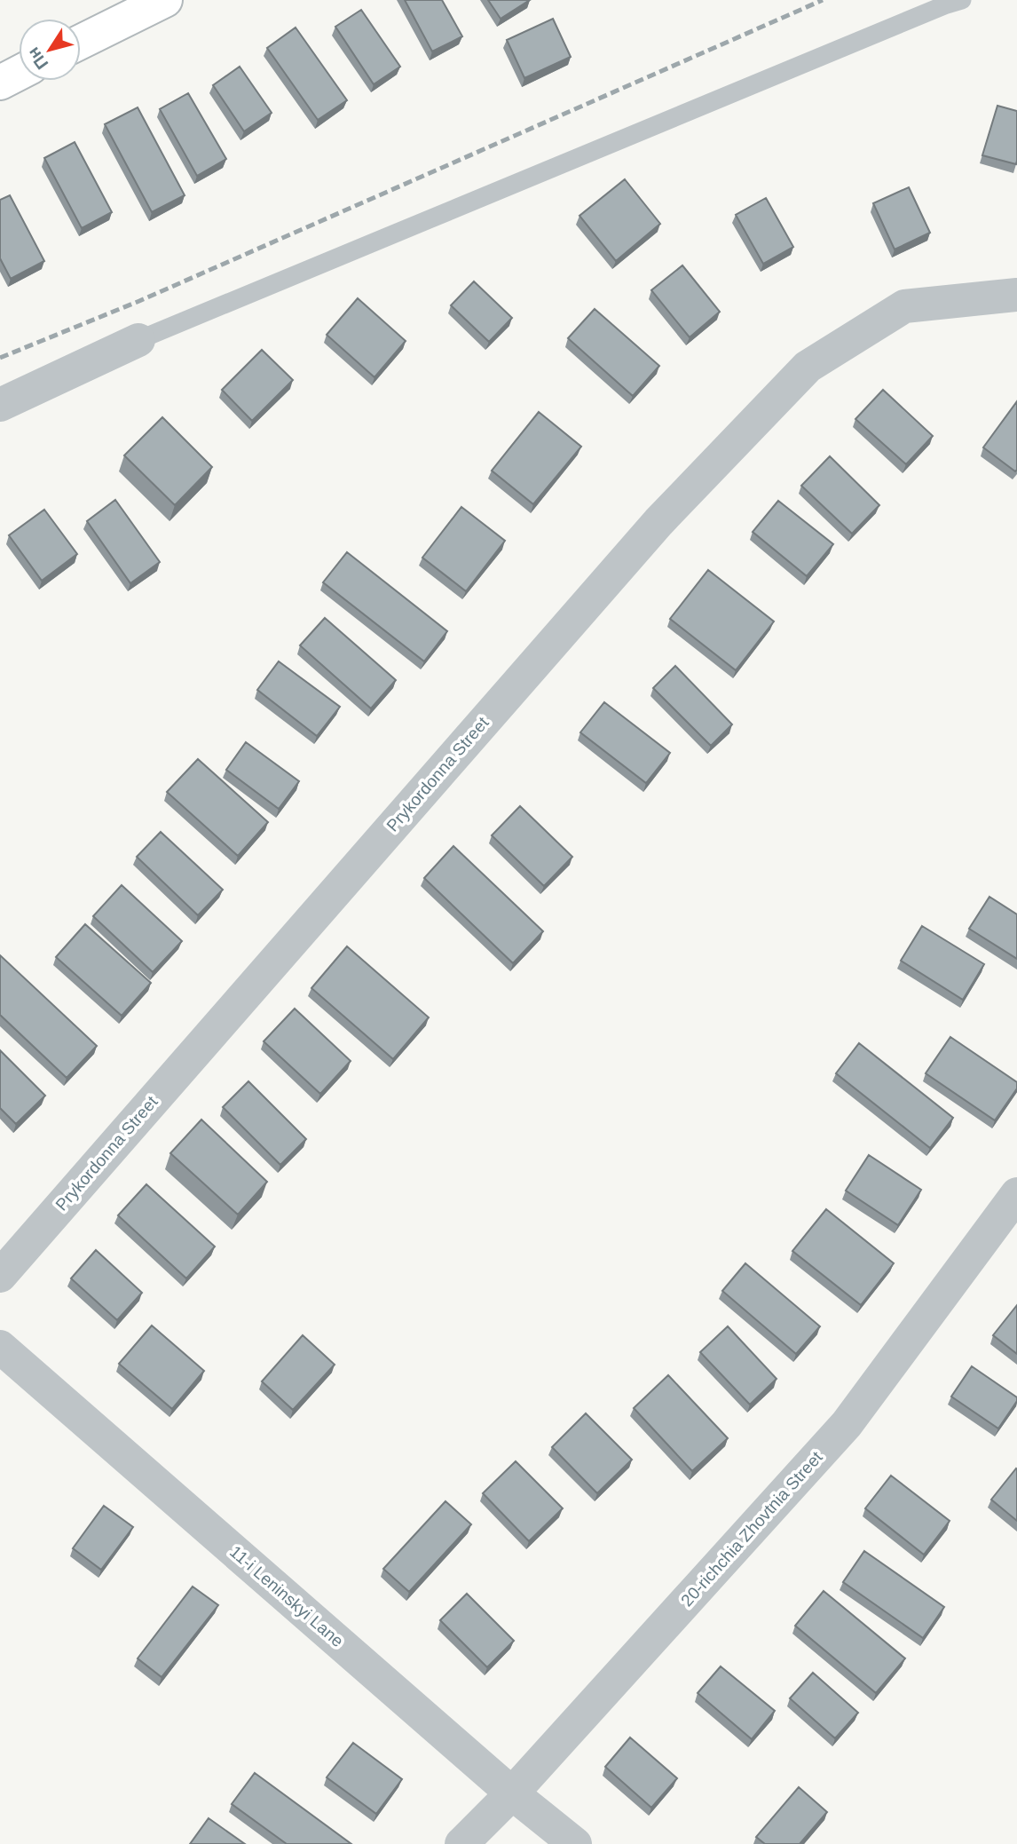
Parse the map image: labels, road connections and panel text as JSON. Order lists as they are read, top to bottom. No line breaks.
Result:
{"streets":{"street":["Prykordonna Street","20-richchia Zhovtnia Street","11-i Leninskyi Lane"]},"crossings":[["20-richchia Zhovtnia Street","11-i Leninskyi Lane"]],"north":"bottom left"}
